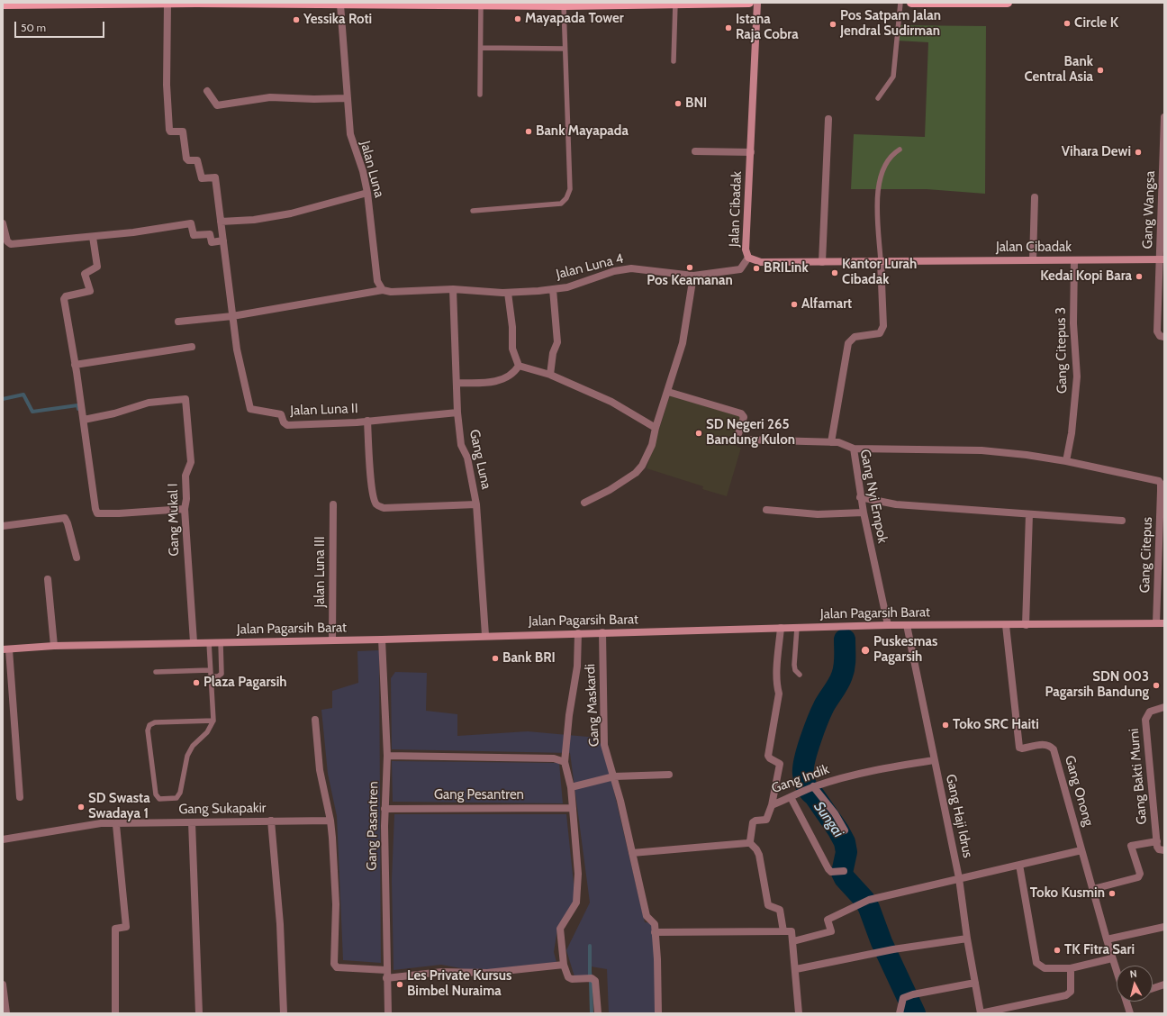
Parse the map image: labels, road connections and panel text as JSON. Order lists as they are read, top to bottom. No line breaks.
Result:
{"streets":{"street":["Jalan Luna","Jalan Cibadak","Gang Wangsa","Jalan Luna 4","Gang Citepus 3","Jalan Luna II","Gang Luna","Gang Nyi Empok","Gang Mukal I","Gang Citepus","Jalan Luna III","Jalan Pagarsih Barat","Gang Maskardi","Gang Bakti Murni","Gang Indik","Gang Onong","Gang Pesantren","Gang Sukapakir","Gang Haji Idrus","Gang Pasantren"]},"crossings":[["Jalan Cibadak","Gang Wangsa"],["Jalan Cibadak","Jalan Luna 4"],["Jalan Cibadak","Gang Citepus 3"],["Jalan Luna 4","Gang Luna"],["Jalan Luna II","Gang Luna"],["Gang Luna","Jalan Pagarsih Barat"],["Gang Nyi Empok","Jalan Pagarsih Barat"],["Gang Mukal I","Jalan Pagarsih Barat"],["Gang Citepus","Jalan Pagarsih Barat"],["Jalan Luna III","Jalan Pagarsih Barat"],["Jalan Pagarsih Barat","Gang Maskardi"],["Jalan Pagarsih Barat","Gang Indik"],["Jalan Pagarsih Barat","Gang Onong"],["Jalan Pagarsih Barat","Gang Haji Idrus"],["Jalan Pagarsih Barat","Gang Pasantren"],["Gang Indik","Gang Haji Idrus"],["Gang Pesantren","Gang Pasantren"]],"water":["Sungai"],"places":["Mayapada Tower","Yessika Roti","Circle K","Pos Satpam Jalan Jendral Sudirman","Istana Raja Cobra","Bank Central Asia","BNI","Bank Mayapada","Vihara Dewi","Pos Keamanan","BRILink","Kantor Lurah Cibadak","Kedai Kopi Bara","Alfamart","SD Negeri 265 Bandung Kulon","Puskesmas Pagarsih","Bank BRI","Plaza Pagarsih","SDN 003 Pagarsih Bandung","Toko SRC Haiti","SD Swasta Swadaya 1","Toko Kusmin","TK Fitra Sari","Les Private Kursus Bimbel Nuraima"],"scale_bar":"50 m","north":"top"}
